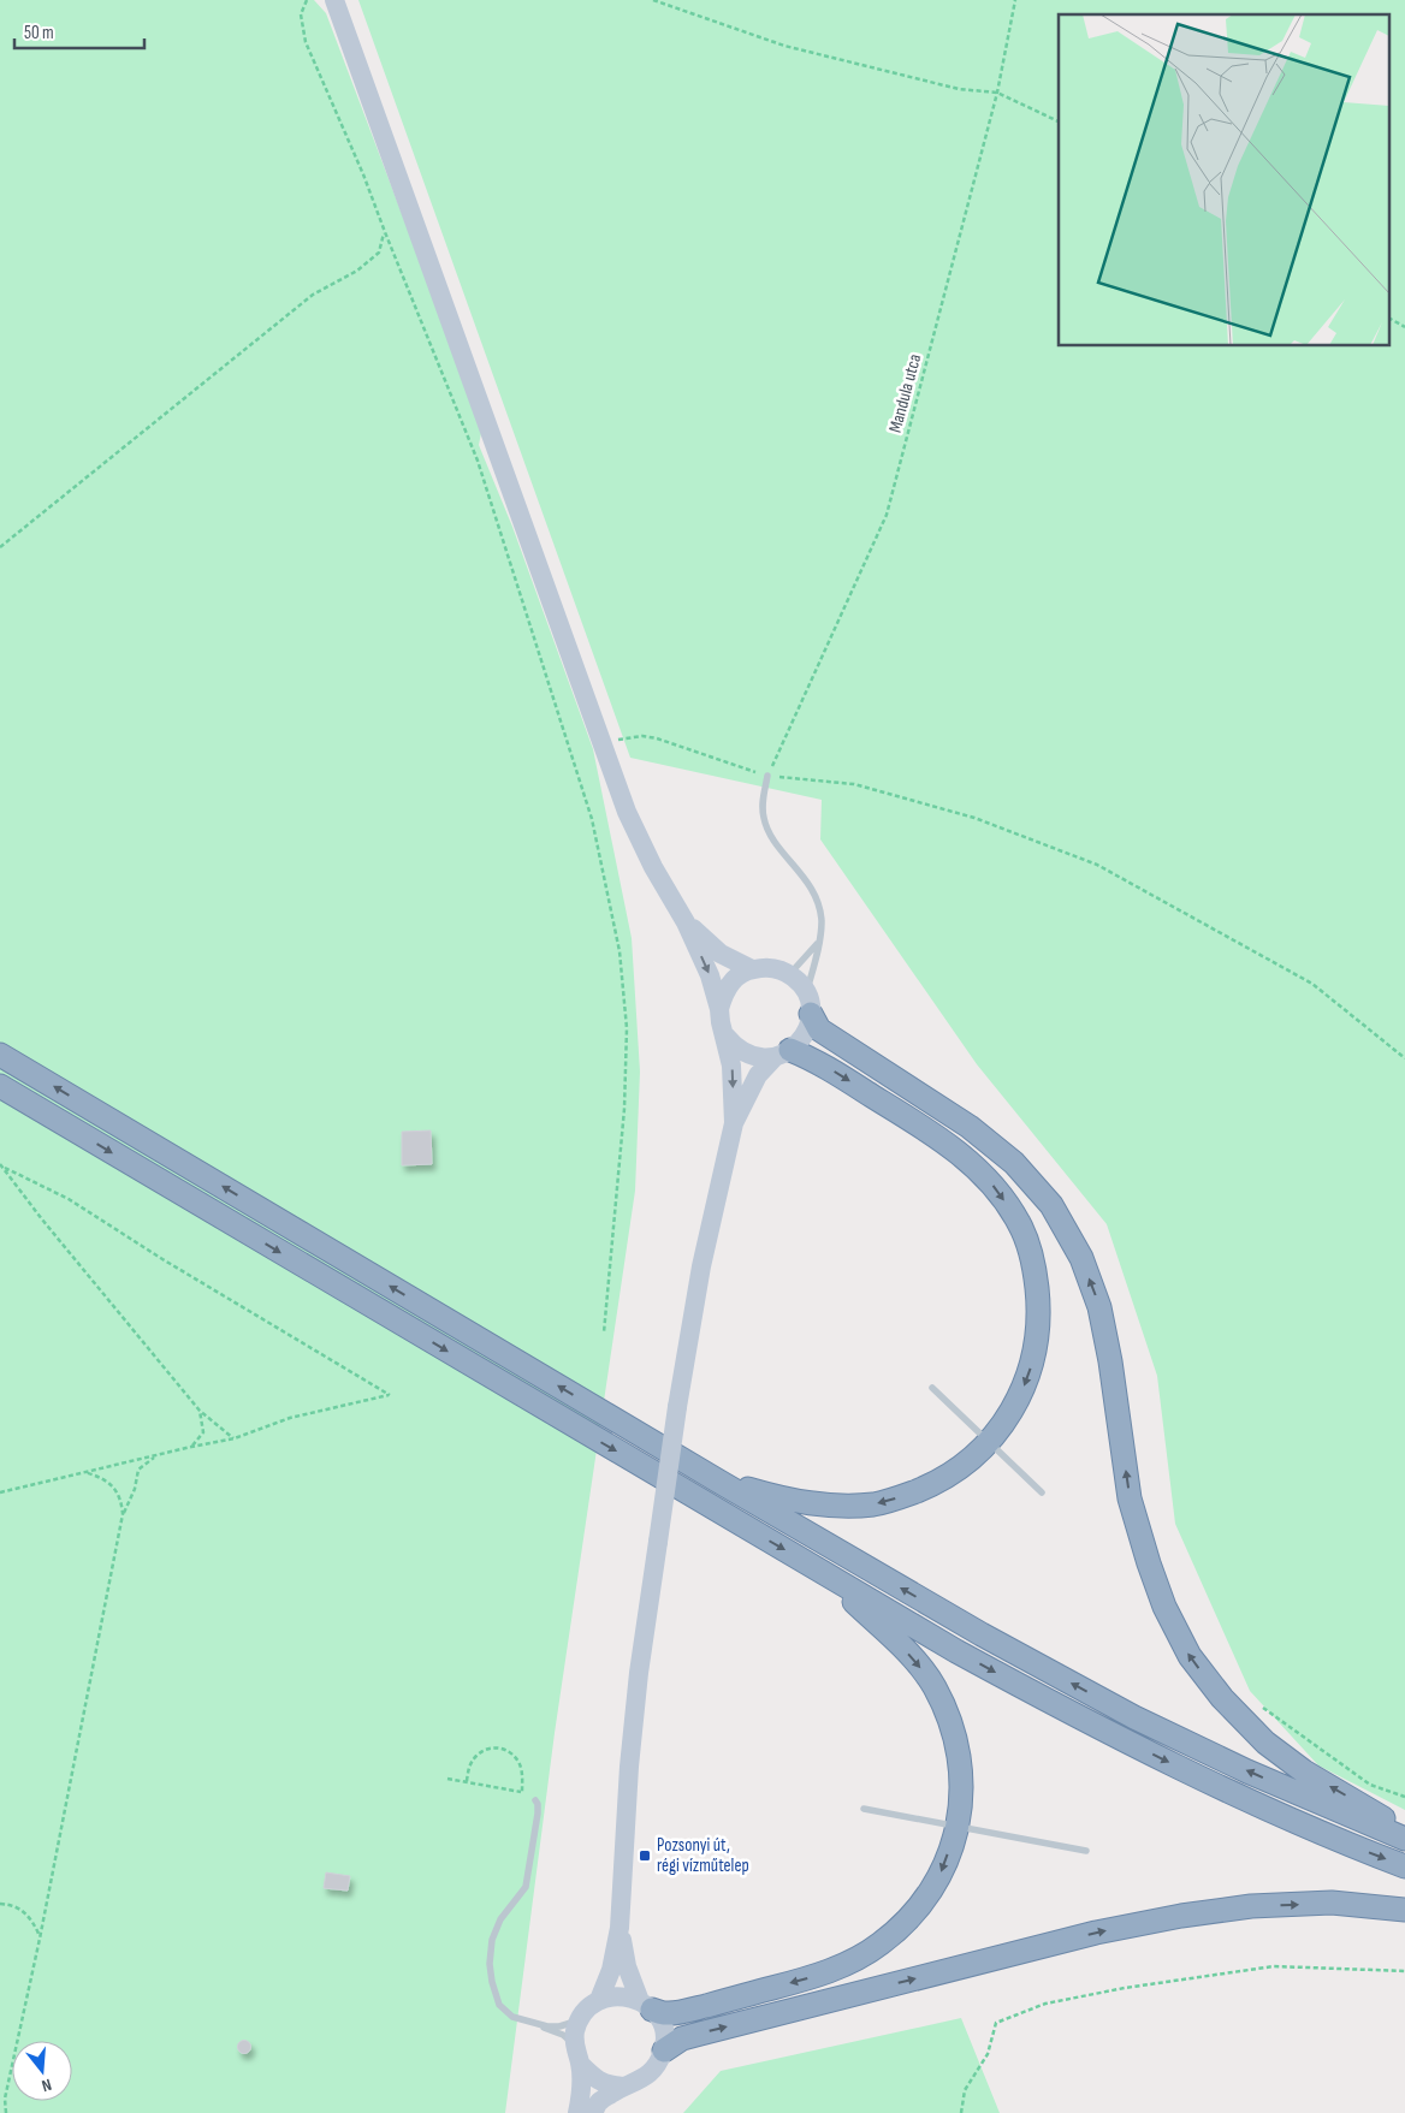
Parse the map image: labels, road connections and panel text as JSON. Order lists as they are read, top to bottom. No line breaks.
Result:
{"streets":{"path":["Mandula utca"]},"places":{"transit":["Pozsonyi út, régi vízműtelep"]},"scale_bar":"50 m","north":"bottom"}
